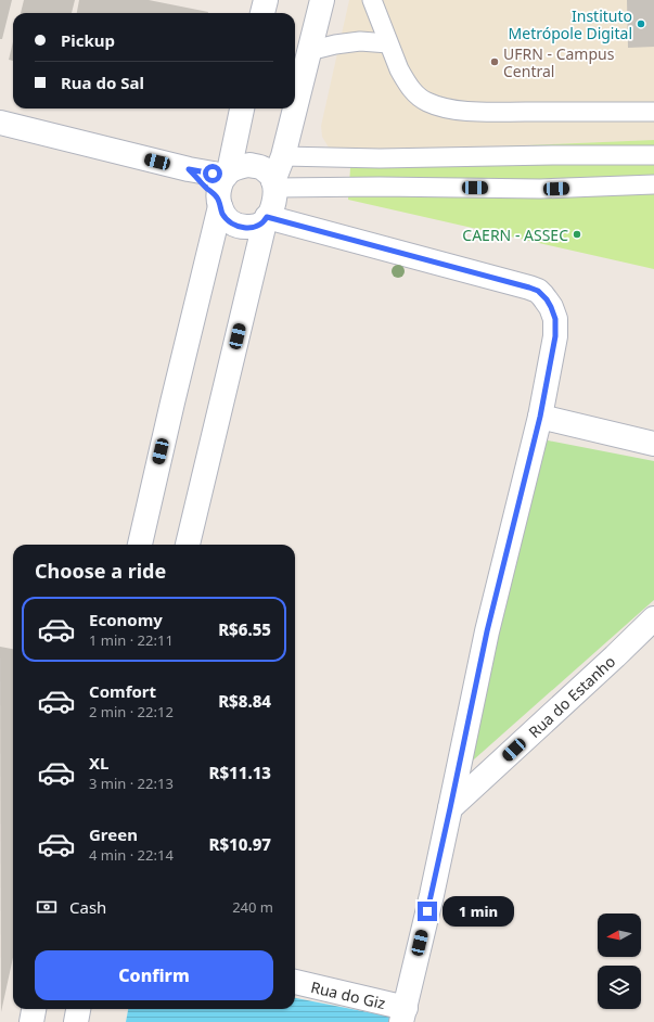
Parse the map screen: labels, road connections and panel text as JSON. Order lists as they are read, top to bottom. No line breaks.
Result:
{"streets":{"street":["Rua do Estanho","Rua do Giz"]},"places":["Instituto Metrópole Digital","UFRN - Campus Central","CAERN - ASSEC"],"north":"left","page":{"banner":["Pickup","Rua do Sal"],"heading":"Choose a ride","list":[{"name":"Economy","note":"1 min · 22:11","value":"R$6.55"},{"name":"Comfort","note":"2 min · 22:12","value":"R$8.84"},{"name":"XL","note":"3 min · 22:13","value":"R$11.13"},{"name":"Green","note":"4 min · 22:14","value":"R$10.97"}],"pay":["Cash","240 m"],"bubble":"1 min","buttons":"Confirm"}}
